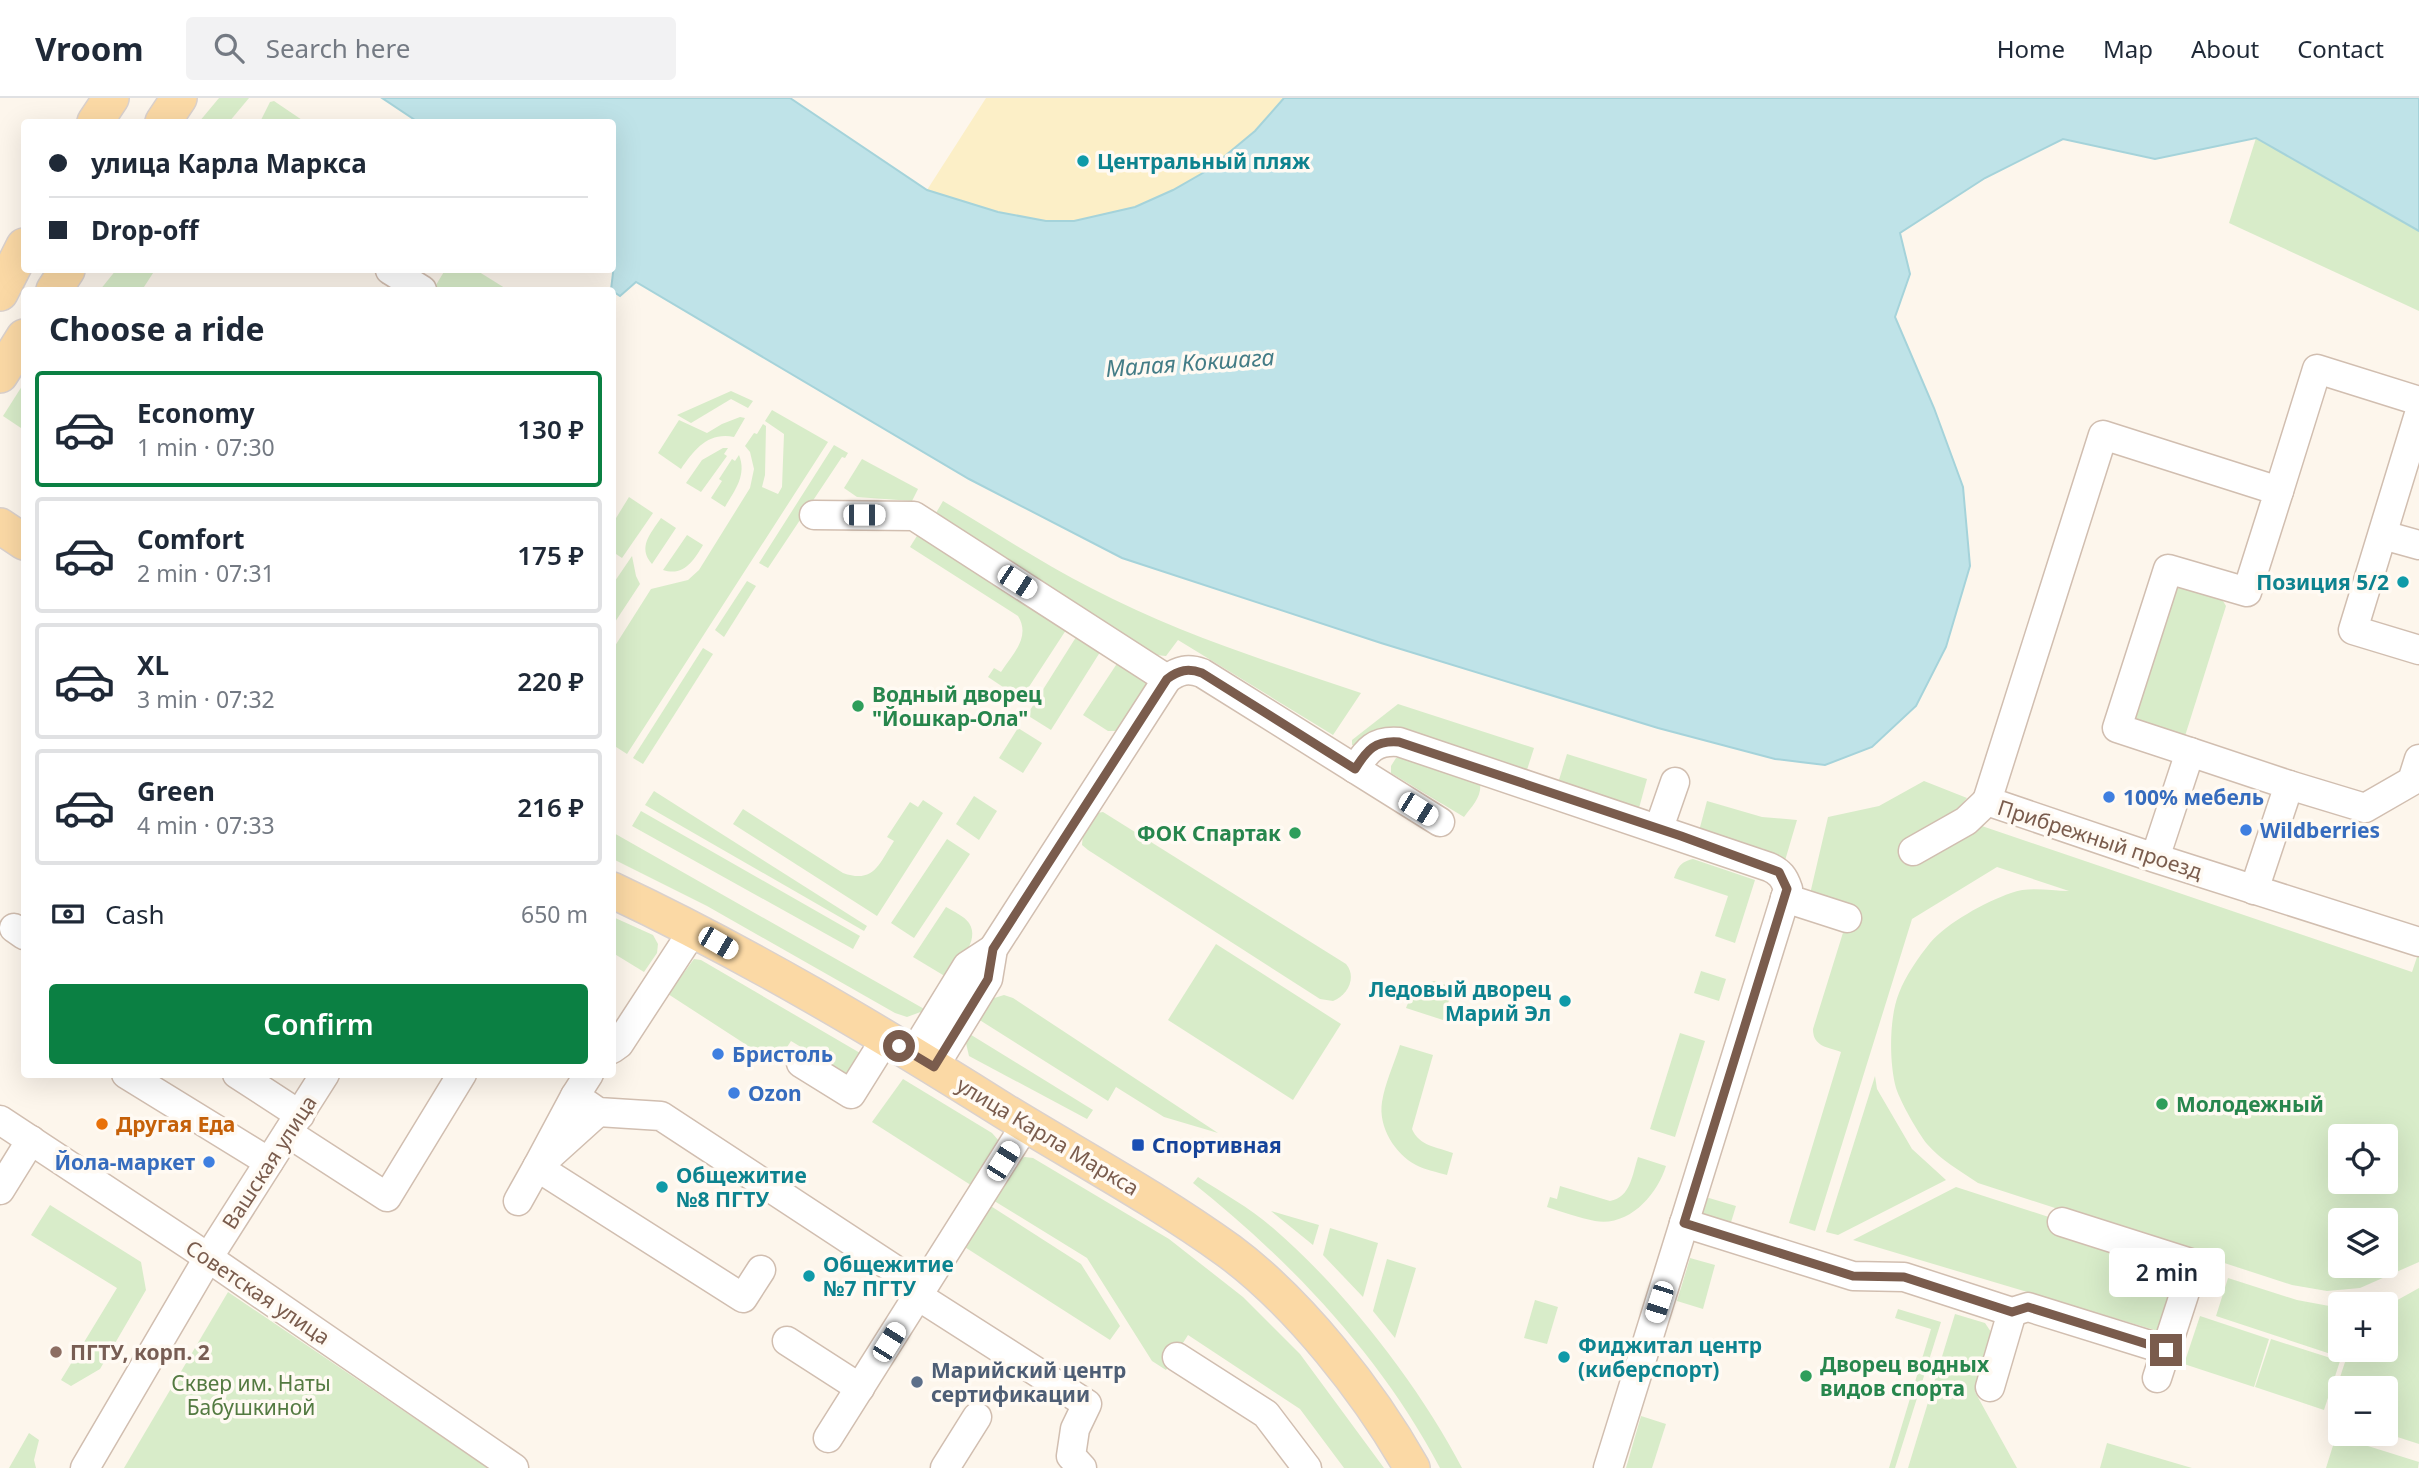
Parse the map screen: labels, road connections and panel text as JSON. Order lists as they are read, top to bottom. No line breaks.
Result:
{"streets":{"main road":["улица Карла Маркса"],"street":["Прибрежный проезд","Вашская улица","Советская улица"]},"crossings":[["Вашская улица","Советская улица"]],"water":["Малая Кокшага"],"parks":["Сквер им. Наты Бабушкиной"],"places":{"other":["Центральный пляж","Позиция 5/2","Водный дворец \"Йошкар-Ола\"","100% мебель","Wildberries","ФОК Спартак","Ледовый дворец Марий Эл","Бристоль","Ozon","Молодежный","Другая Еда","Йола-маркет","Общежитие №8 ПГТУ","Общежитие №7 ПГТУ","ПГТУ, корп. 2","Фиджитал центр (киберспорт)","Дворец водных видов спорта","Марийский центр сертификации"],"transit":["Спортивная"]},"page":{"header":"Vroom","search":"Search here","nav":["Home","Map","About","Contact"],"banner":["улица Карла Маркса","Drop-off"],"heading":"Choose a ride","list":[{"name":"Economy","note":"1 min · 07:30","value":"130 ₽"},{"name":"Comfort","note":"2 min · 07:31","value":"175 ₽"},{"name":"XL","note":"3 min · 07:32","value":"220 ₽"},{"name":"Green","note":"4 min · 07:33","value":"216 ₽"}],"pay":["Cash","650 m"],"buttons":"Confirm","map_buttons":["+","−"],"bubble":"2 min"}}
